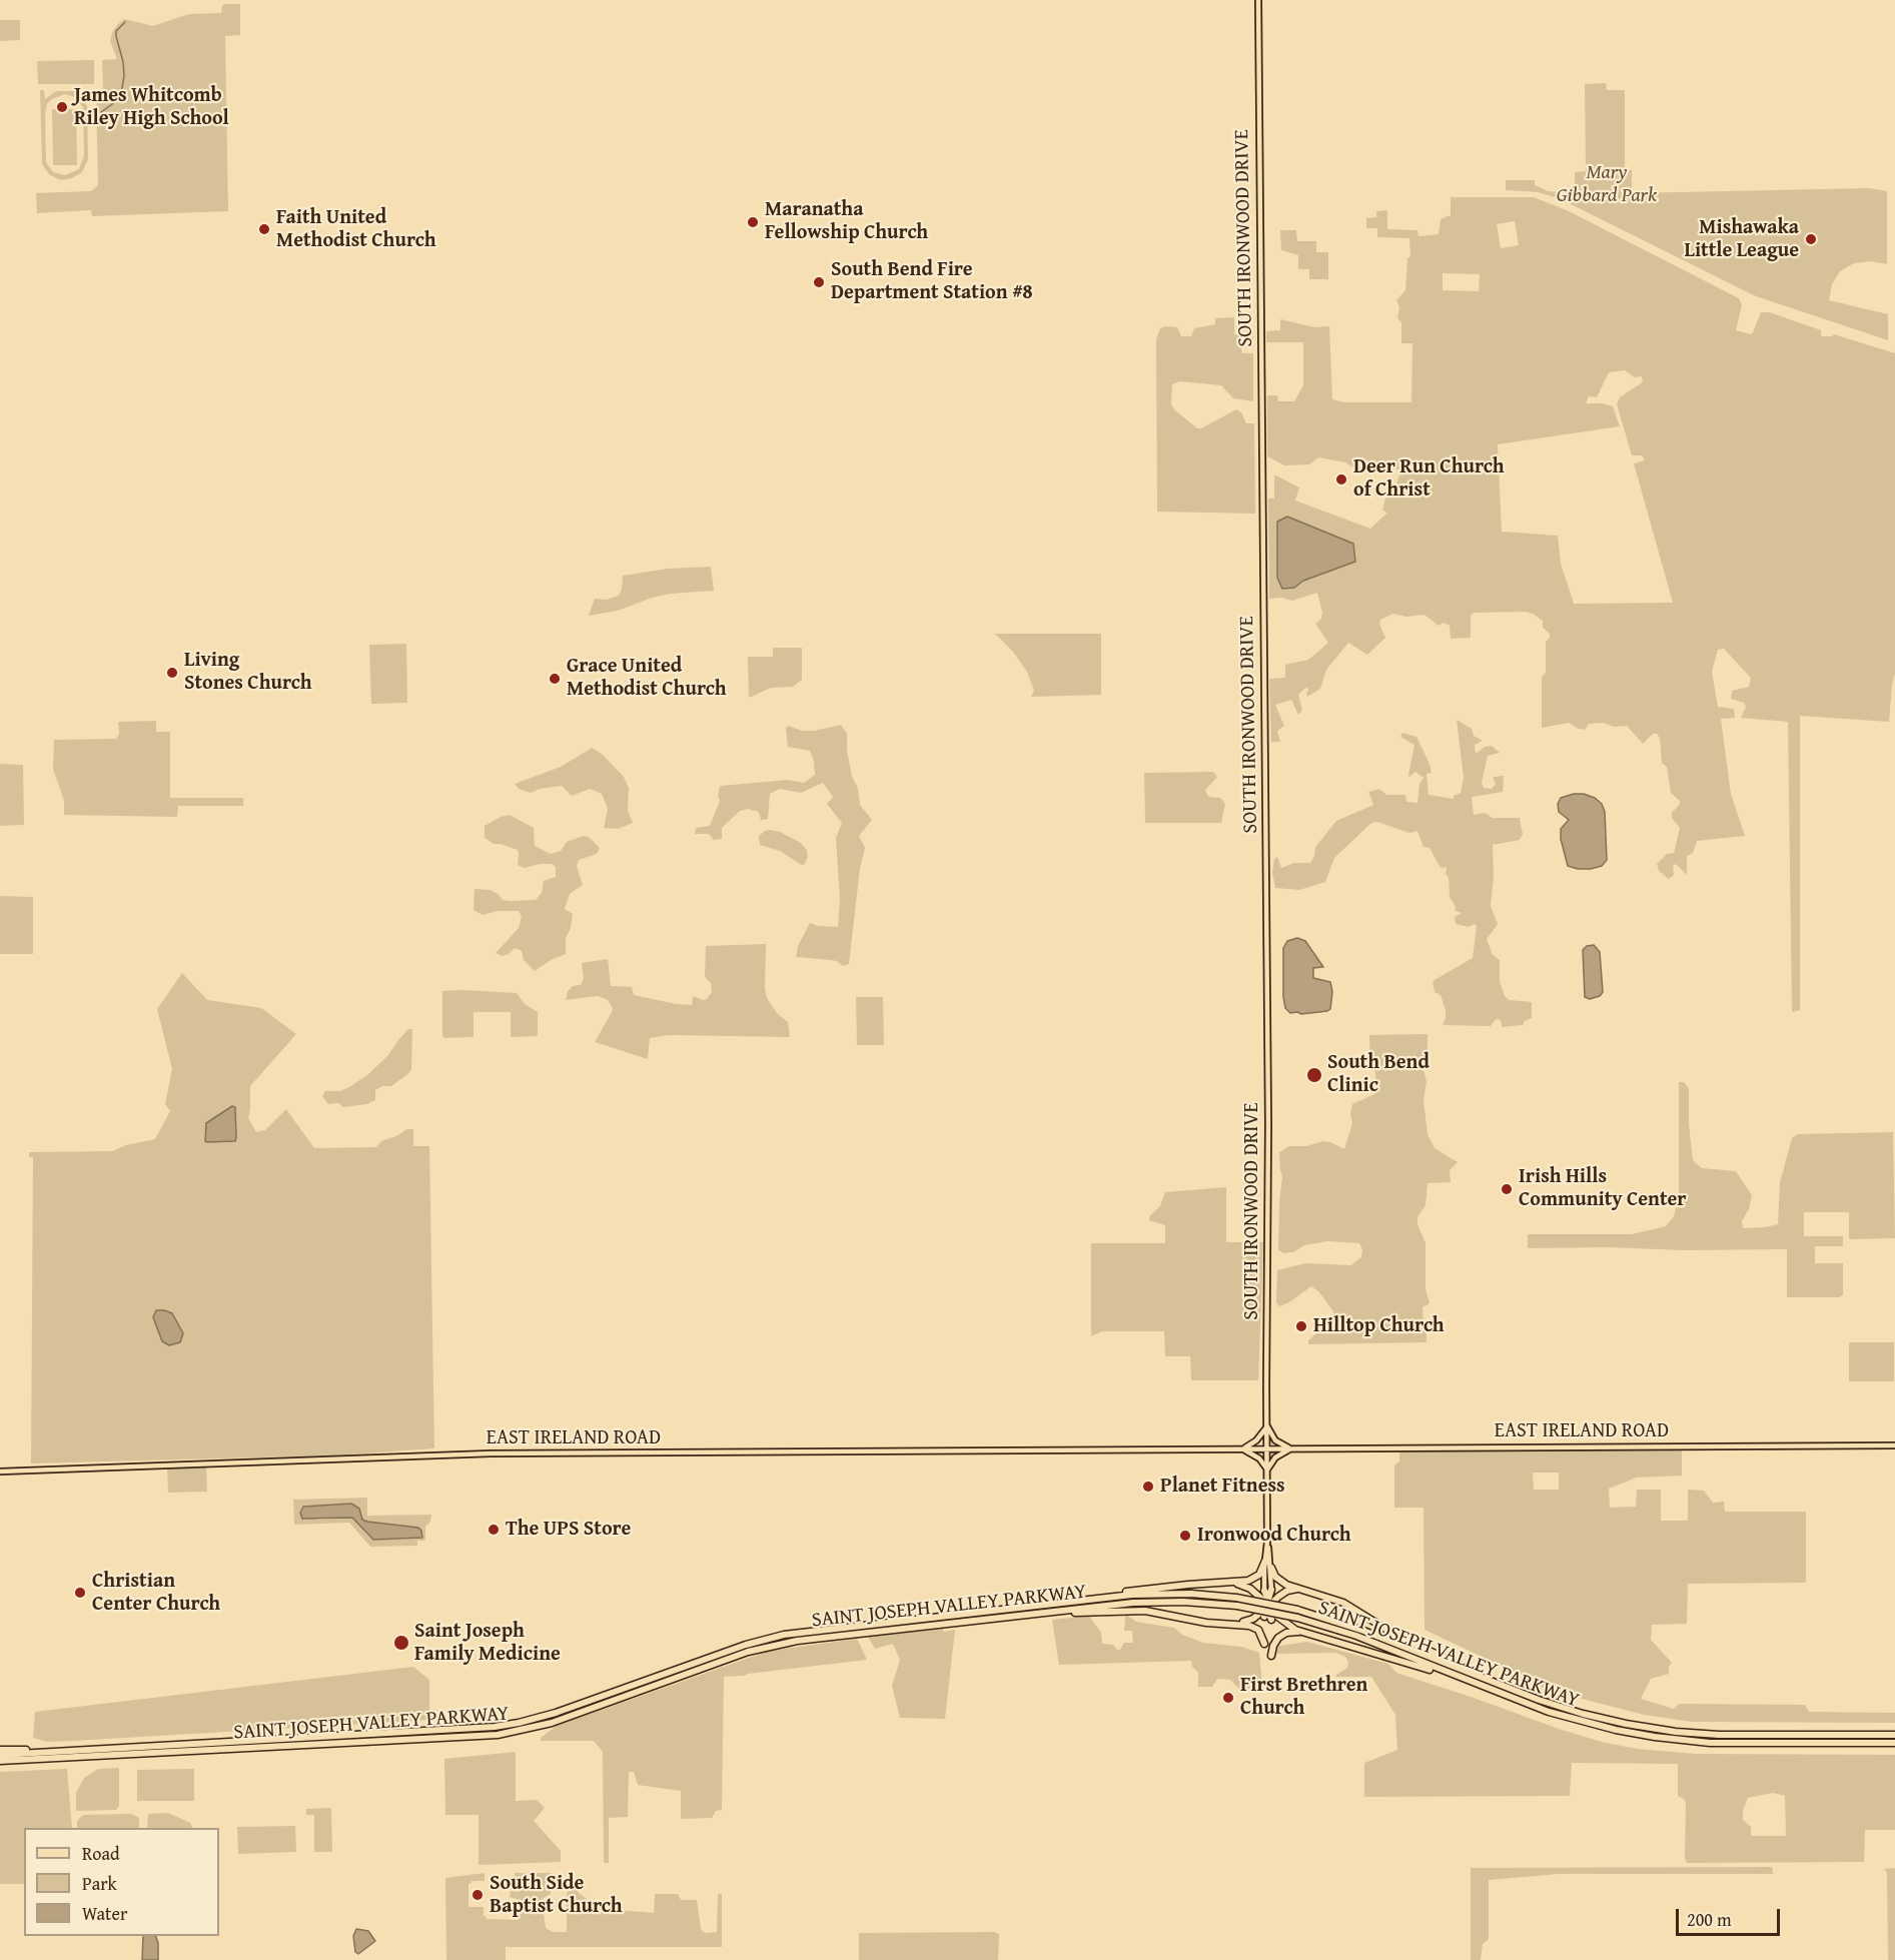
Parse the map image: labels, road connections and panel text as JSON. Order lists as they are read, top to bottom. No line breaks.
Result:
{"streets":{"highway":["SAINT JOSEPH VALLEY PARKWAY"],"main road":["SOUTH IRONWOOD DRIVE","EAST IRELAND ROAD"]},"crossings":[["SOUTH IRONWOOD DRIVE","EAST IRELAND ROAD"]],"parks":["Mary Gibbard Park"],"places":["James Whitcomb Riley High School","Maranatha Fellowship Church","Faith United Methodist Church","Mishawaka Little League","South Bend Fire Department Station #8","Deer Run Church of Christ","Living Stones Church","Grace United Methodist Church","South Bend Clinic","Irish Hills Community Center","Hilltop Church","Planet Fitness","The UPS Store","Ironwood Church","Christian Center Church","Saint Joseph Family Medicine","First Brethren Church","South Side Baptist Church"],"legend":["Road","Park","Water"],"scale_bar":"200 m"}
